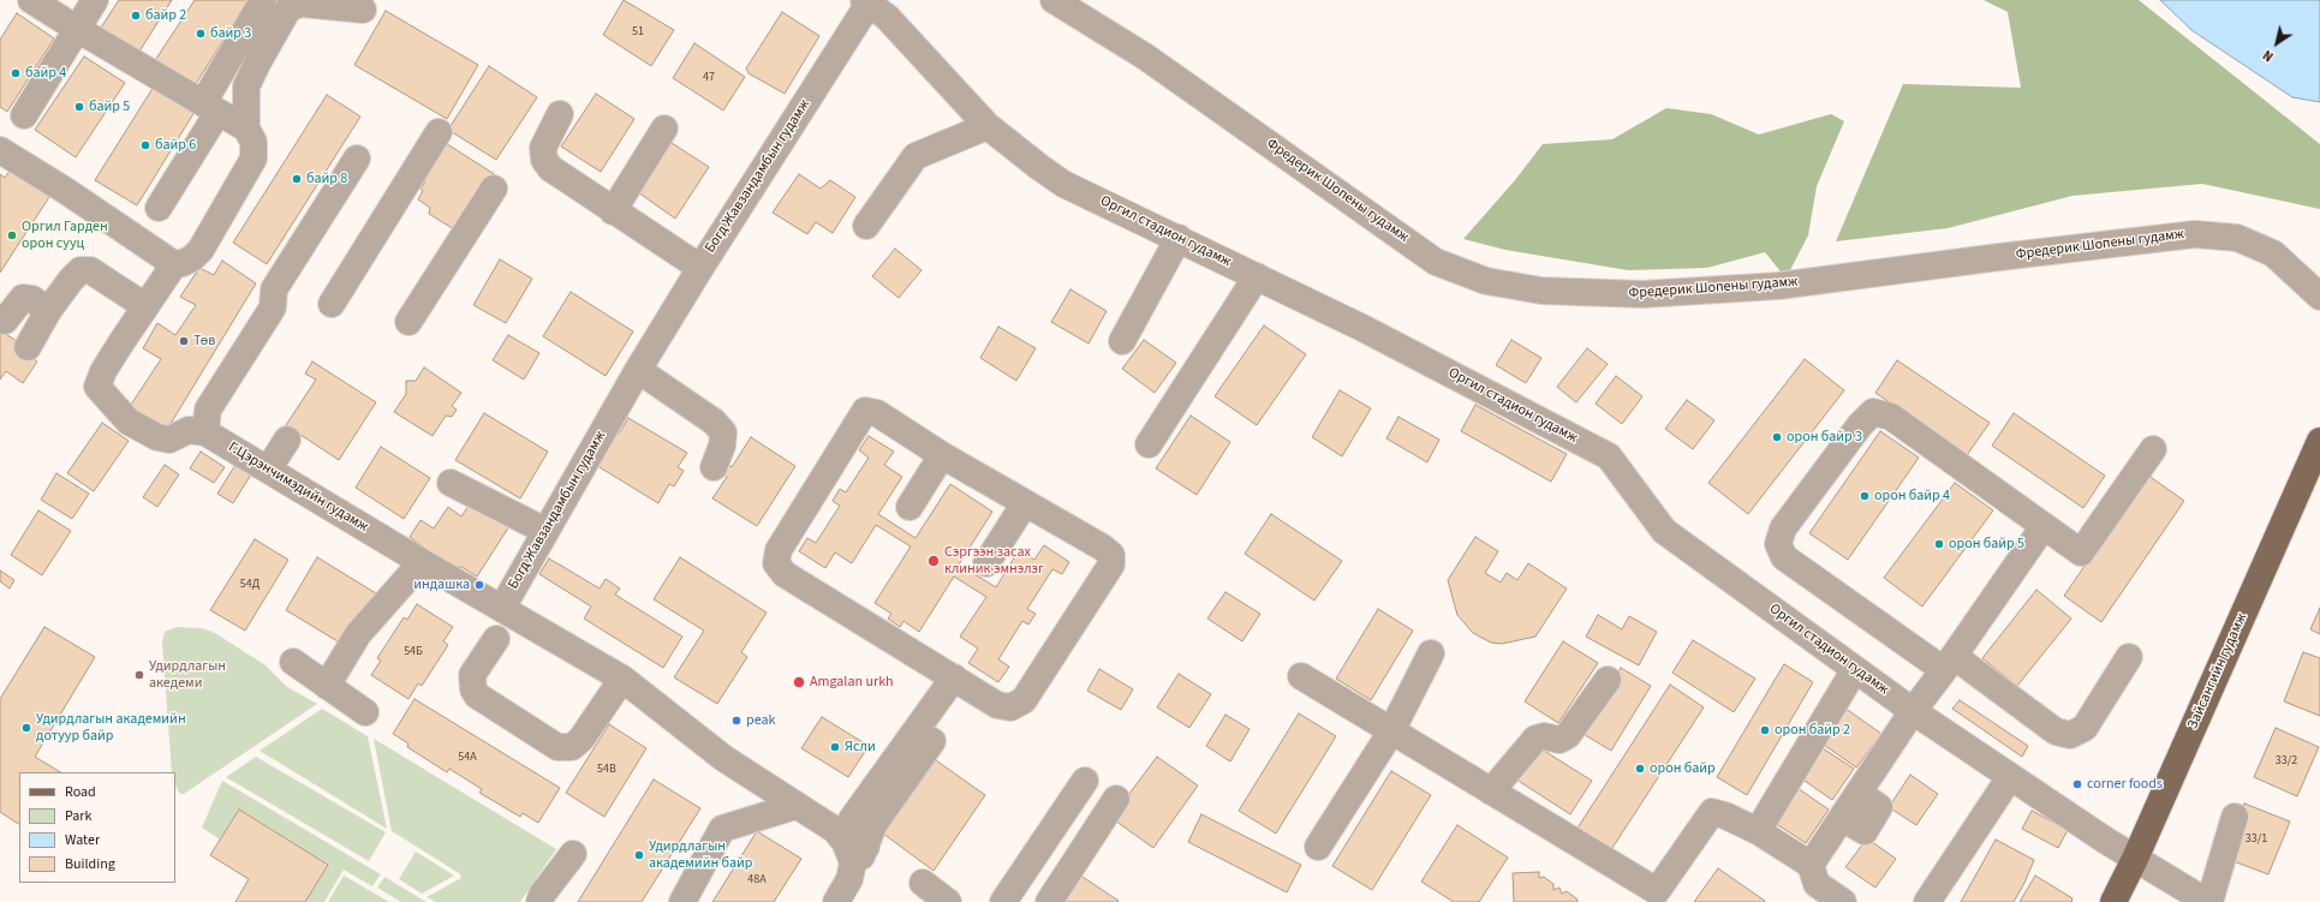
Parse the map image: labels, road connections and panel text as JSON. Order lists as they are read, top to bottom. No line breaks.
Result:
{"streets":{"main road":["Зайсангийн гудамж"],"street":["Богд Жавзандамбын гудамж","Фредерик Шопены гудамж","Оргил стадион гудамж","Г.Цэрэнчимэдийн гудамж"]},"crossings":[["Богд Жавзандамбын гудамж","Оргил стадион гудамж"],["Богд Жавзандамбын гудамж","Г.Цэрэнчимэдийн гудамж"],["Оргил стадион гудамж","Зайсангийн гудамж"]],"places":["байр 2","байр 3","байр 4","байр 5","байр 6","байр 8","Оргил Гарден орон сууц","Төв","орон байр 3","орон байр 4","орон байр 5","Сэргээн засах клиник эмнэлэг","индашка","Удирдлагын акедеми","Amgalan urkh","peak","Удирдлагын академийн дотуур байр","орон байр 2","Ясли","орон байр","corner foods","Удирдлагын академийн байр"],"house_numbers":["51","47","54Д","54Б","54А","33/2","54В","33/1","48А"],"legend":["Road","Park","Water","Building"],"north":"bottom left"}
